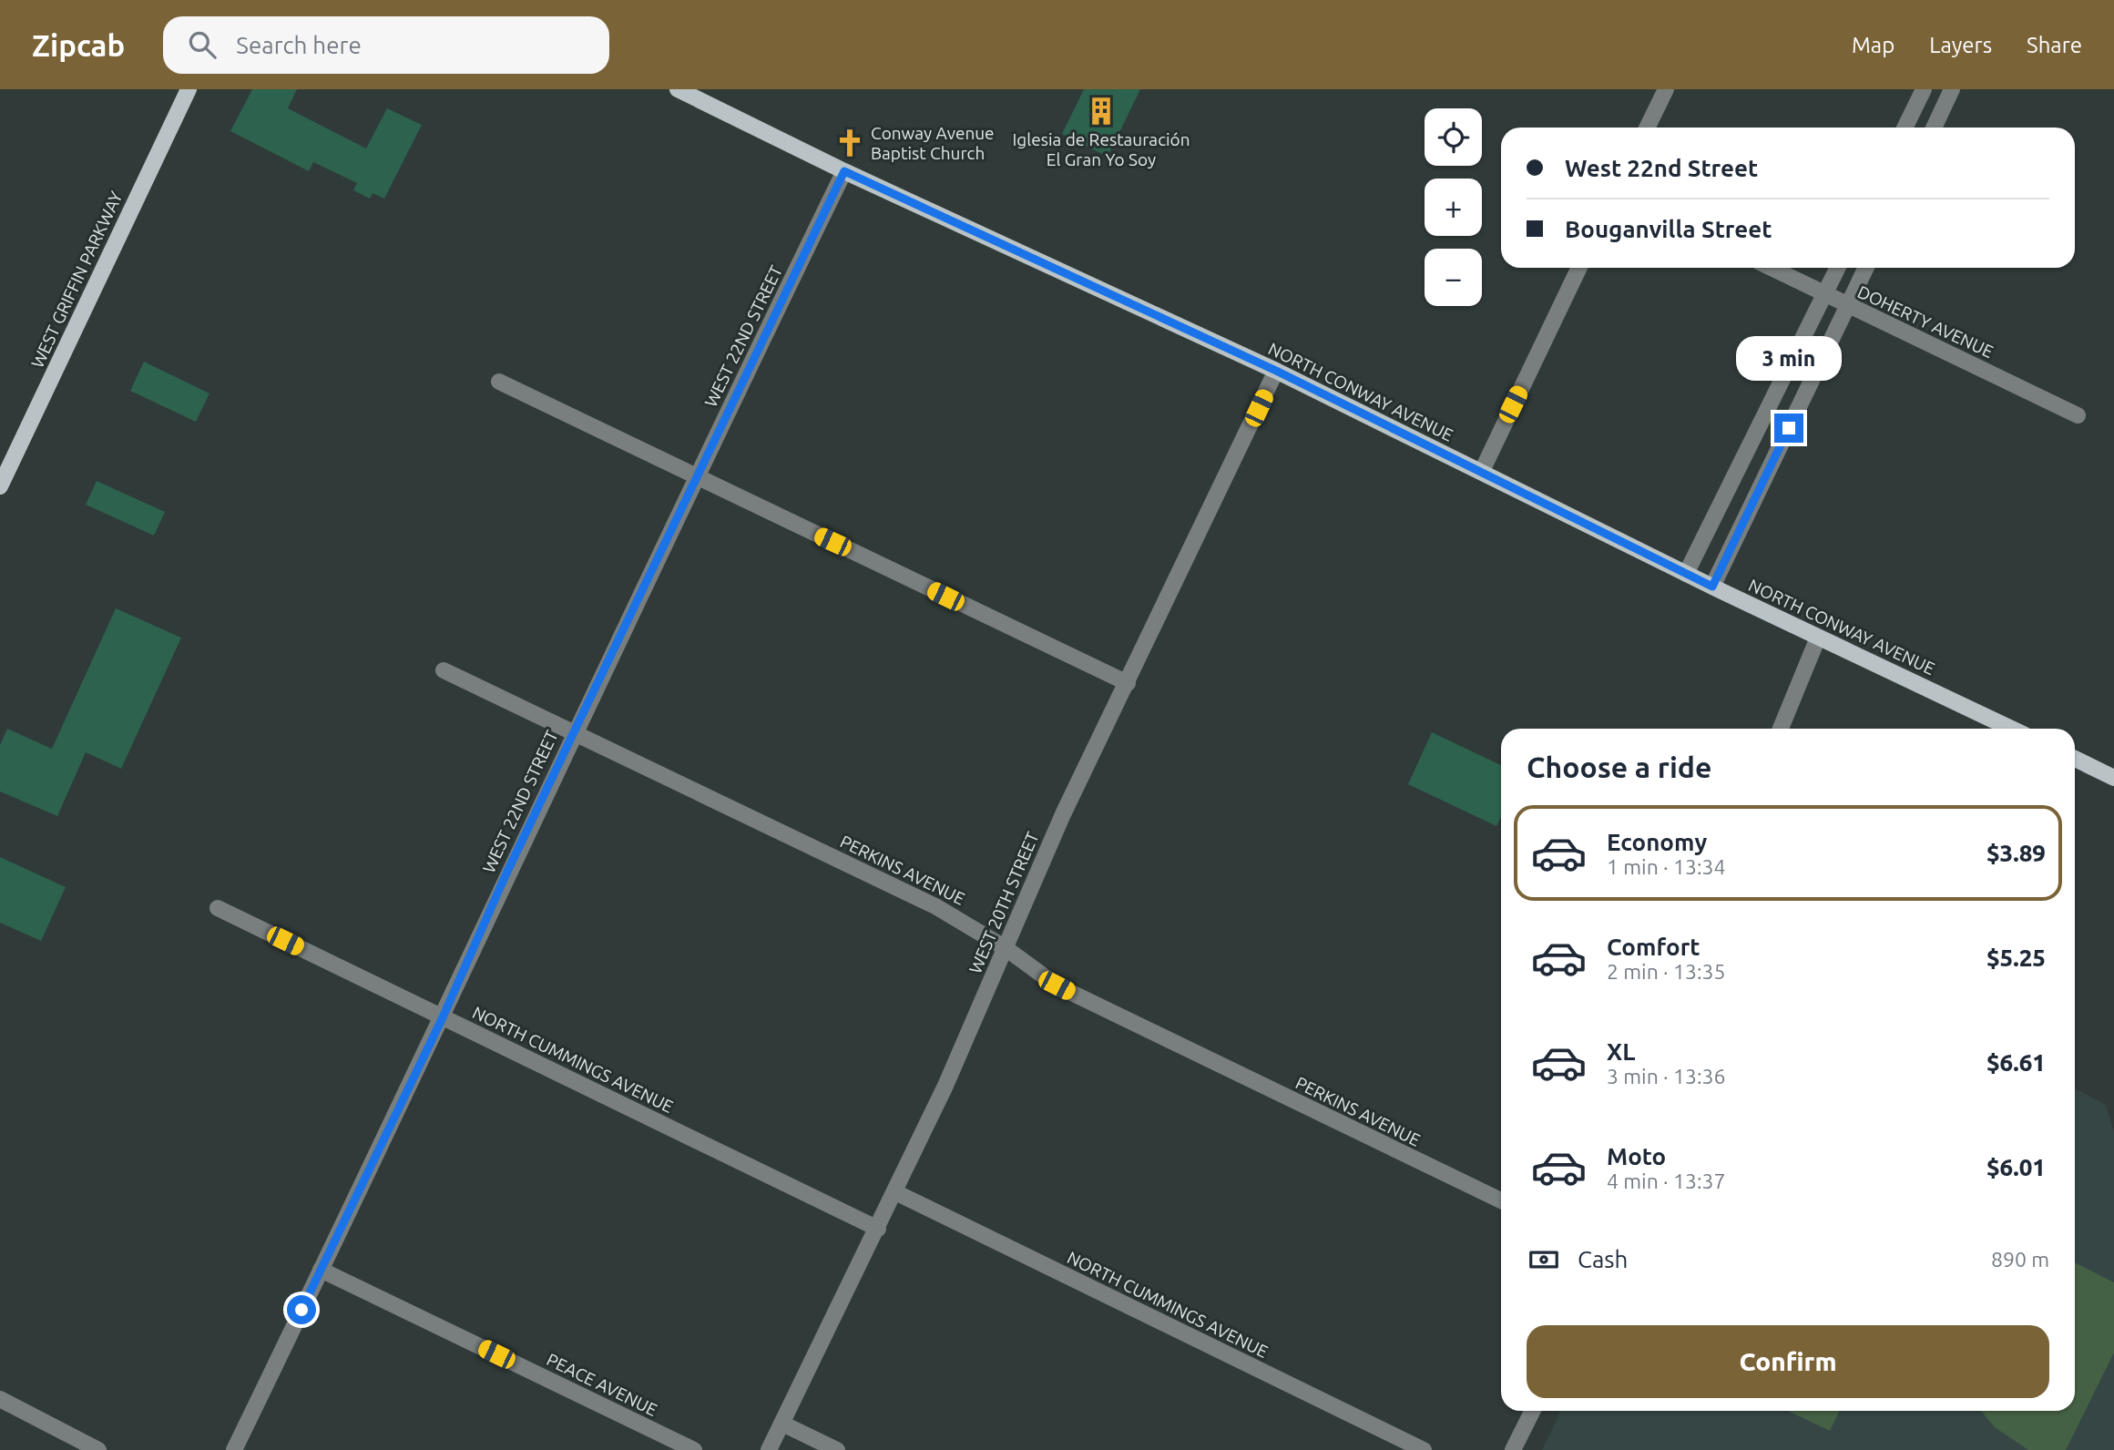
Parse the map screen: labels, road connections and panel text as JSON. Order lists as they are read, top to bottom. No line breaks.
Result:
{"streets":{"main road":["WEST GRIFFIN PARKWAY","NORTH CONWAY AVENUE"],"street":["DOHERTY AVENUE","WEST 22ND STREET","PERKINS AVENUE","WEST 20TH STREET","NORTH CUMMINGS AVENUE","PEACE AVENUE"]},"crossings":[["WEST 22ND STREET","NORTH CONWAY AVENUE"],["WEST 22ND STREET","PERKINS AVENUE"],["WEST 22ND STREET","NORTH CUMMINGS AVENUE"],["WEST 22ND STREET","PEACE AVENUE"],["NORTH CONWAY AVENUE","WEST 20TH STREET"],["PERKINS AVENUE","WEST 20TH STREET"],["WEST 20TH STREET","NORTH CUMMINGS AVENUE"]],"places":{"building":["Iglesia de Restauración El Gran Yo Soy"],"church":["Conway Avenue Baptist Church"]},"page":{"header":"Zipcab","search":"Search here","nav":["Map","Layers","Share"],"map_buttons":["+","−"],"banner":["West 22nd Street","Bouganvilla Street"],"bubble":"3 min","heading":"Choose a ride","list":[{"name":"Economy","note":"1 min · 13:34","value":"$3.89"},{"name":"Comfort","note":"2 min · 13:35","value":"$5.25"},{"name":"XL","note":"3 min · 13:36","value":"$6.61"},{"name":"Moto","note":"4 min · 13:37","value":"$6.01"}],"pay":["Cash","890 m"],"buttons":"Confirm"}}
